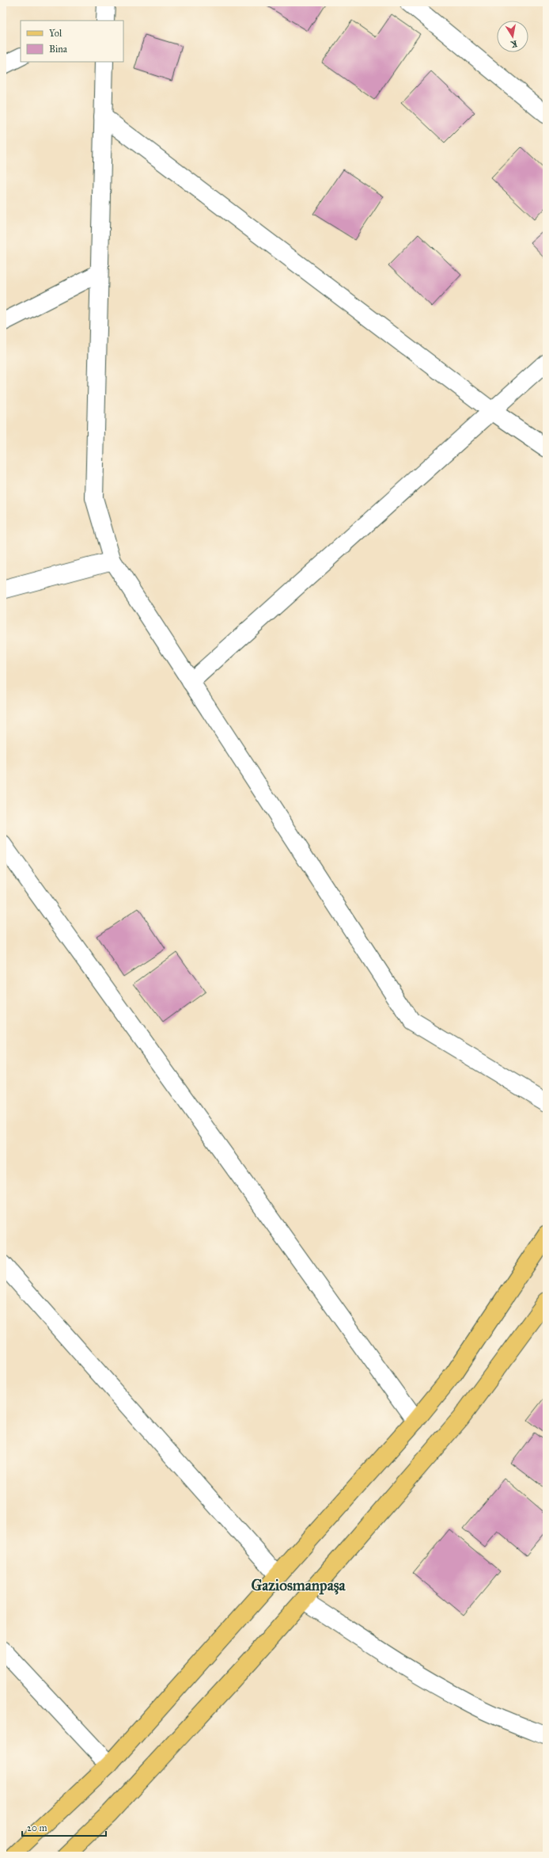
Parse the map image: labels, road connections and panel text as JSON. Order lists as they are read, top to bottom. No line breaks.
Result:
{"districts":["Gaziosmanpaşa"],"legend":["Yol","Bina"],"scale_bar":"20 m","north":"bottom"}
